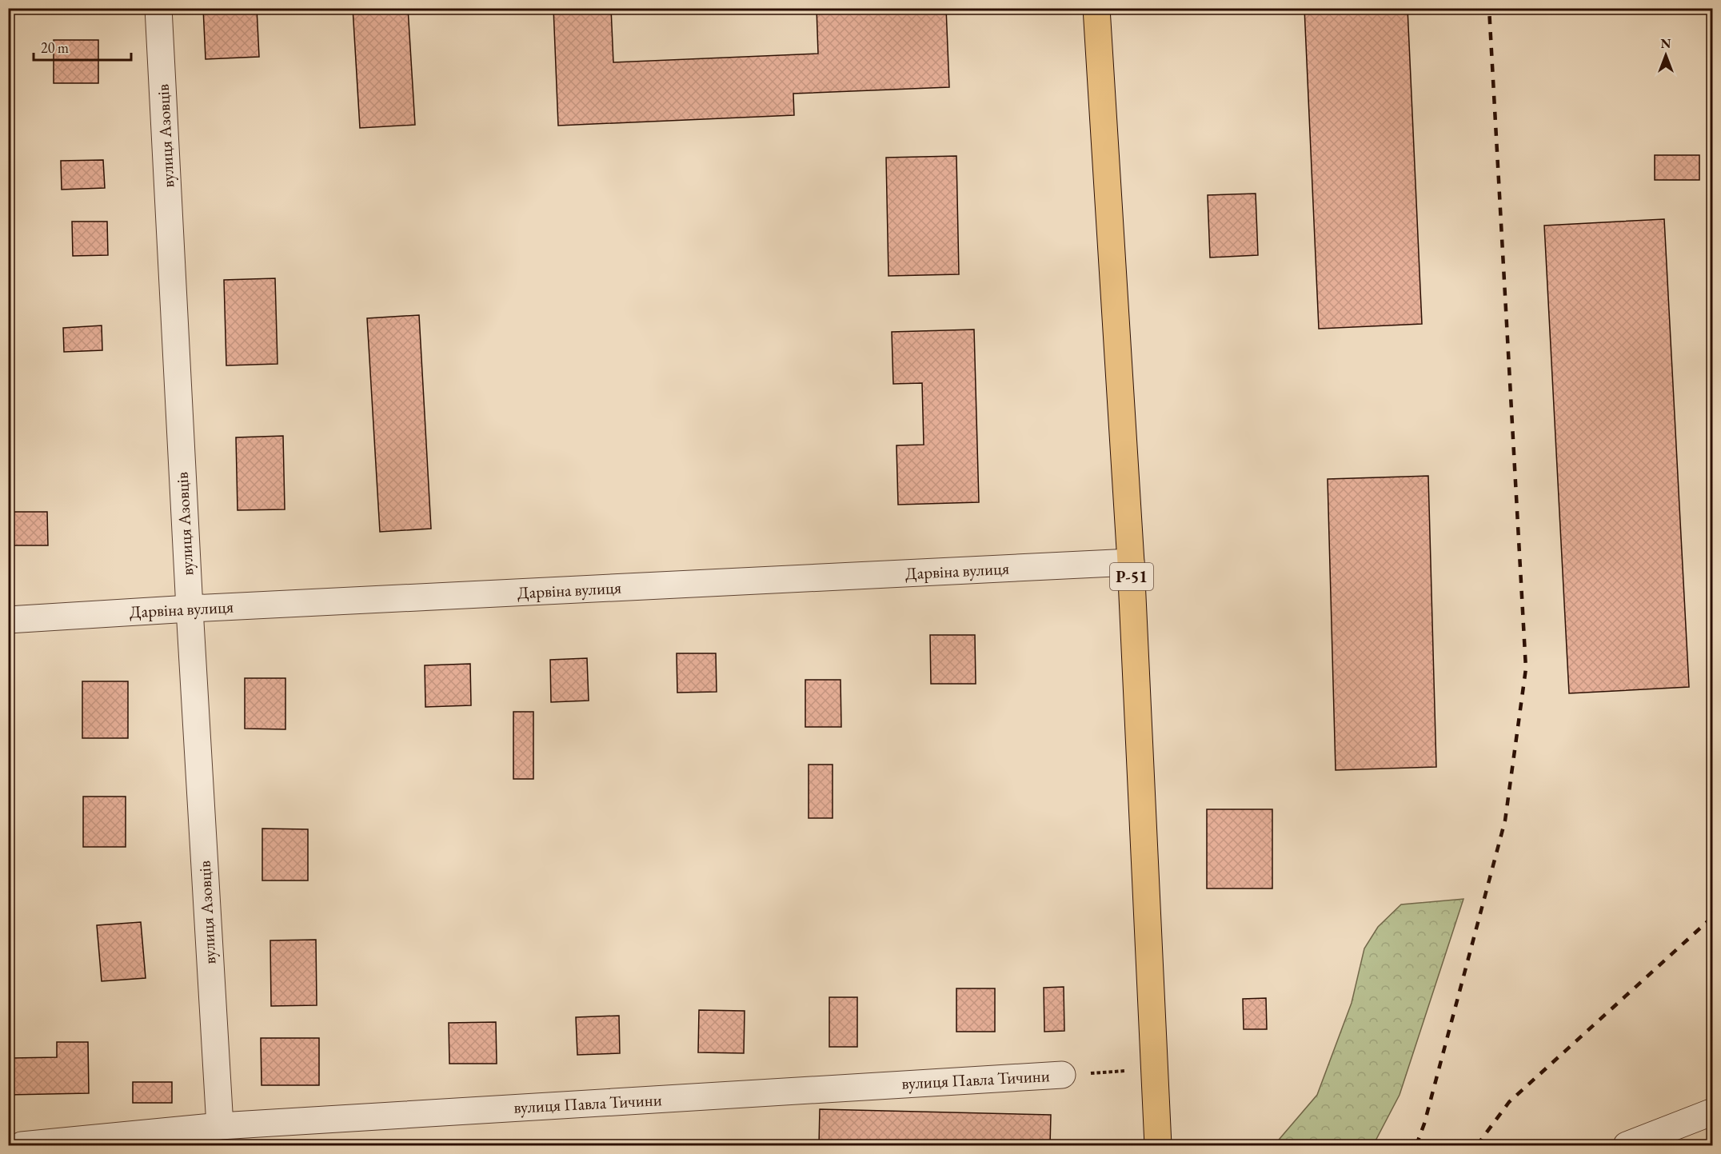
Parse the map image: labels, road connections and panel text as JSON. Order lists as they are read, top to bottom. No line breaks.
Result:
{"streets":{"main road":["Р-51"],"street":["вулиця Азовців","Дарвіна вулиця","вулиця Павла Тичини"]},"crossings":[["вулиця Азовців","Дарвіна вулиця"],["вулиця Азовців","вулиця Павла Тичини"],["Дарвіна вулиця","Р-51"],["Р-51","вулиця Павла Тичини"]],"scale_bar":"20 m","north":"top"}
